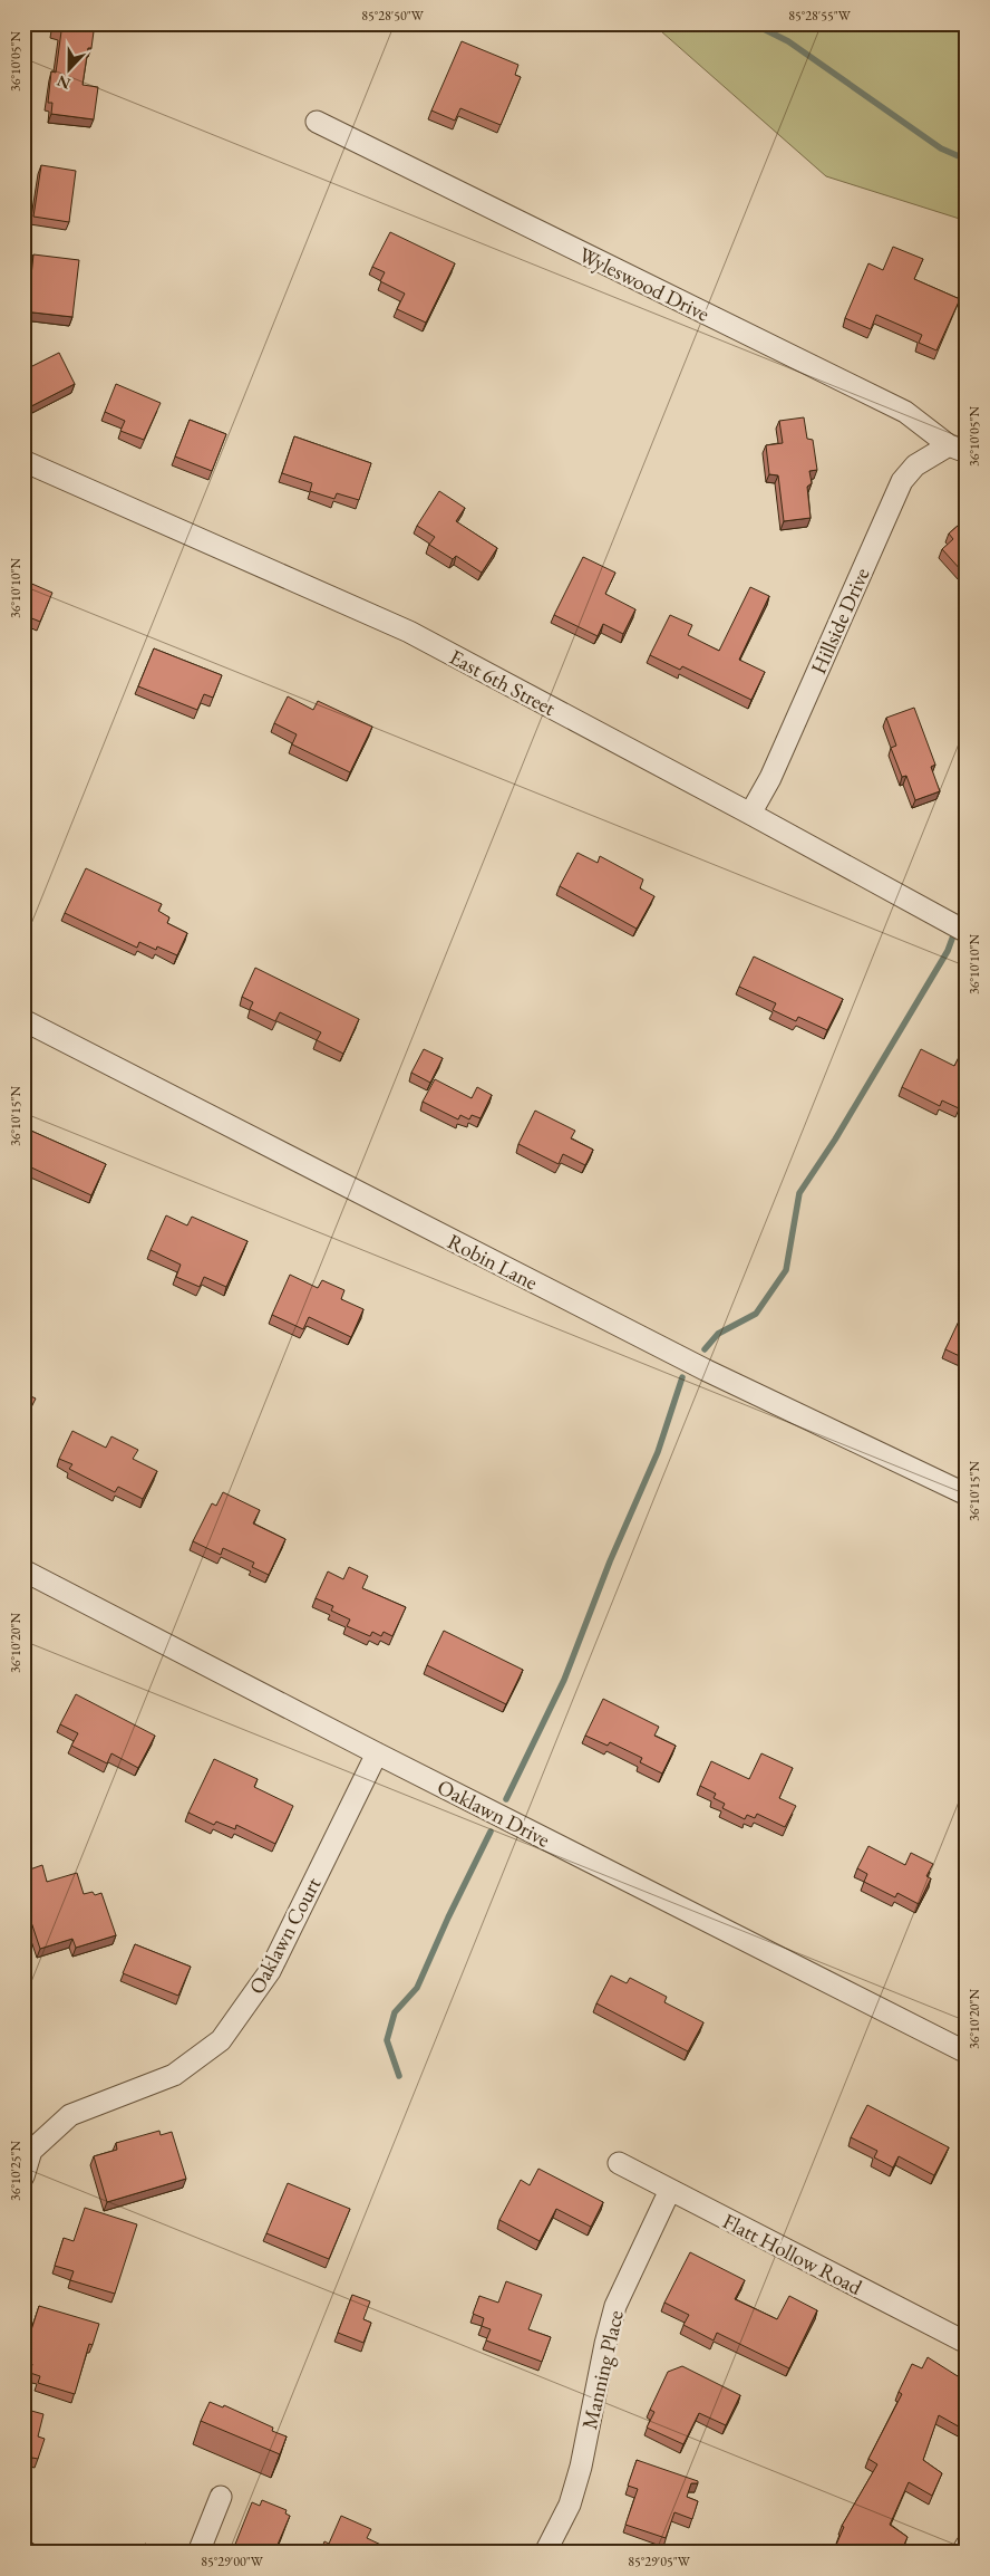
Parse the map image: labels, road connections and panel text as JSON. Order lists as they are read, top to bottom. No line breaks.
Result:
{"streets":{"street":["Wyleswood Drive","Hillside Drive","East 6th Street","Robin Lane","Oaklawn Drive","Oaklawn Court","Flatt Hollow Road","Manning Place"]},"crossings":[["Wyleswood Drive","Hillside Drive"],["Hillside Drive","East 6th Street"],["Oaklawn Drive","Oaklawn Court"],["Flatt Hollow Road","Manning Place"]],"north":"bottom","coordinates":["85°28'50\"W","85°28'55\"W","36°10'05\"N","36°10'10\"N","36°10'15\"N","36°10'20\"N","36°10'25\"N","85°29'00\"W","85°29'05\"W"]}
